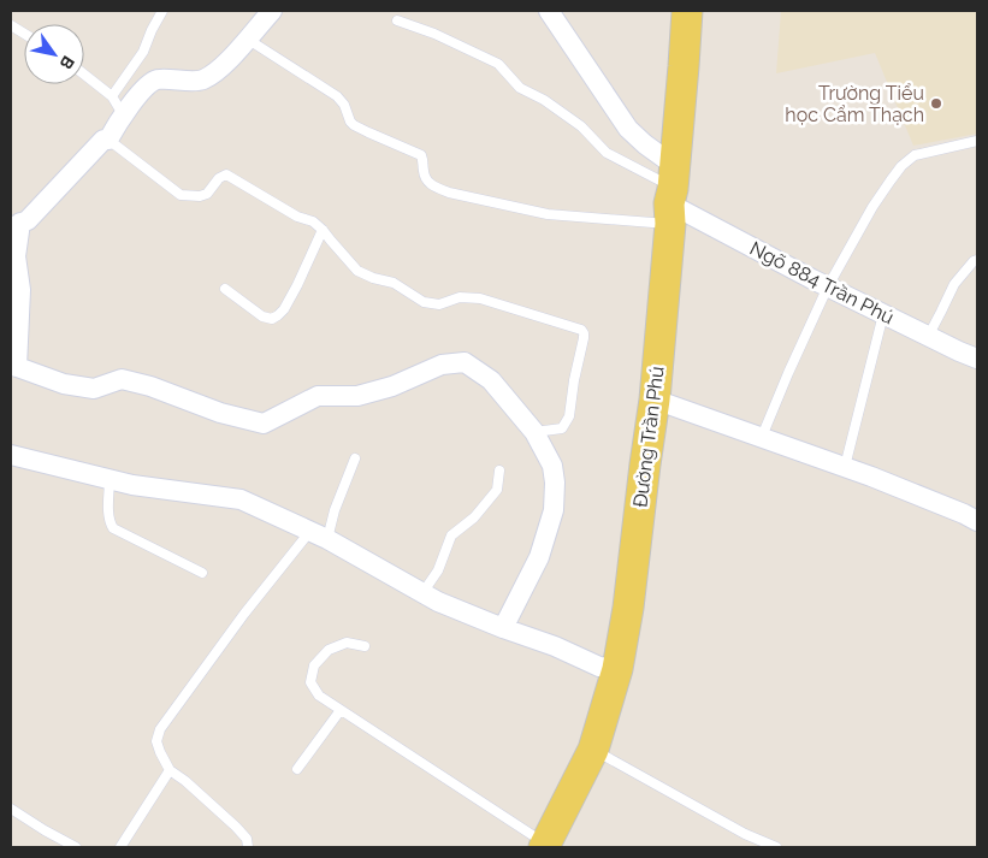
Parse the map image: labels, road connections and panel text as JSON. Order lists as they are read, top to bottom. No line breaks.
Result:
{"streets":{"main road":["Đường Trần Phú"],"street":["Ngõ 884 Trần Phú"]},"crossings":[["Ngõ 884 Trần Phú","Đường Trần Phú"]],"places":["Trường Tiểu học Cẩm Thạch"],"north":"bottom right"}
